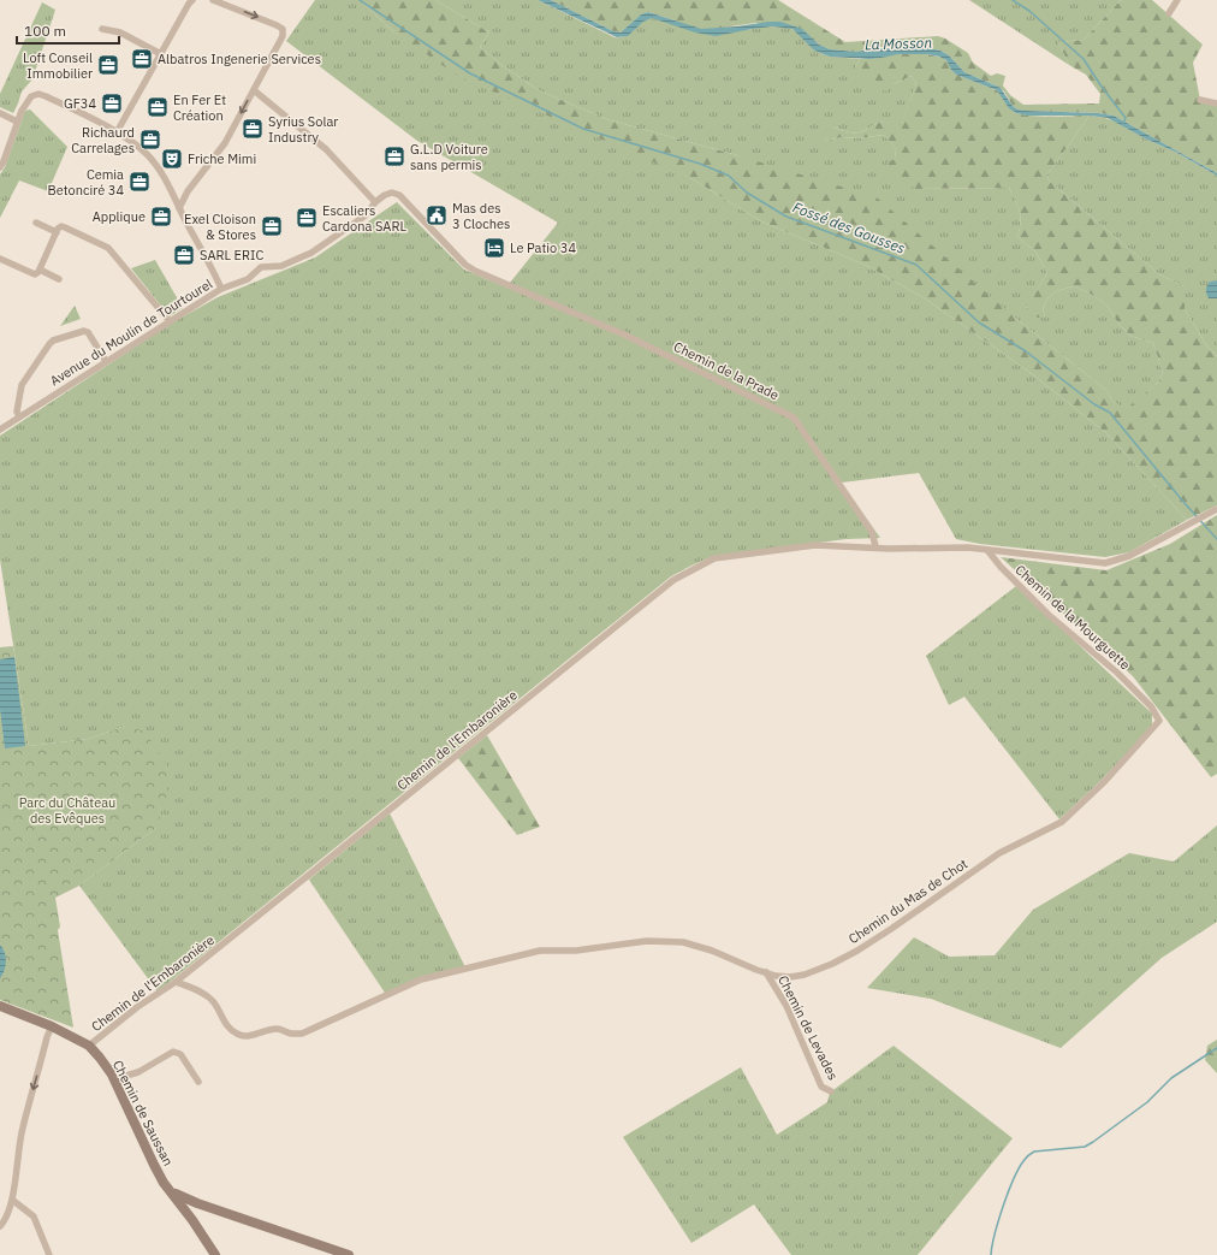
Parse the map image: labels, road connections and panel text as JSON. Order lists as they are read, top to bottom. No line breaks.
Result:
{"streets":{"street":["Avenue du Moulin de Tourtourel","Chemin de la Prade","Chemin de la Mourguette","Chemin de l'Embaronière","Chemin du Mas de Chot","Chemin de Levades","Chemin de Saussan"]},"crossings":[["Avenue du Moulin de Tourtourel","Chemin de la Prade"],["Chemin de la Prade","Chemin de l'Embaronière"],["Chemin de la Mourguette","Chemin du Mas de Chot"],["Chemin de l'Embaronière","Chemin du Mas de Chot"],["Chemin de l'Embaronière","Chemin de Saussan"],["Chemin du Mas de Chot","Chemin de Levades"]],"water":["La Mosson","Fossé des Gousses"],"parks":["Parc du Château des Evêques"],"places":{"office":["Albatros Ingenerie Services","Loft Conseil Immobilier","GF34","En Fer Et Création","Syrius Solar Industry","Richaurd Carrelages","G.L.D Voiture sans permis","Cemia Betonciré 34","Applique","Escaliers Cardona SARL","Exel Cloison & Stores","SARL ERIC"],"theatre":["Friche Mimi"],"public building":["Mas des 3 Cloches"],"hotel":["Le Patio 34"]},"scale_bar":"100 m"}
